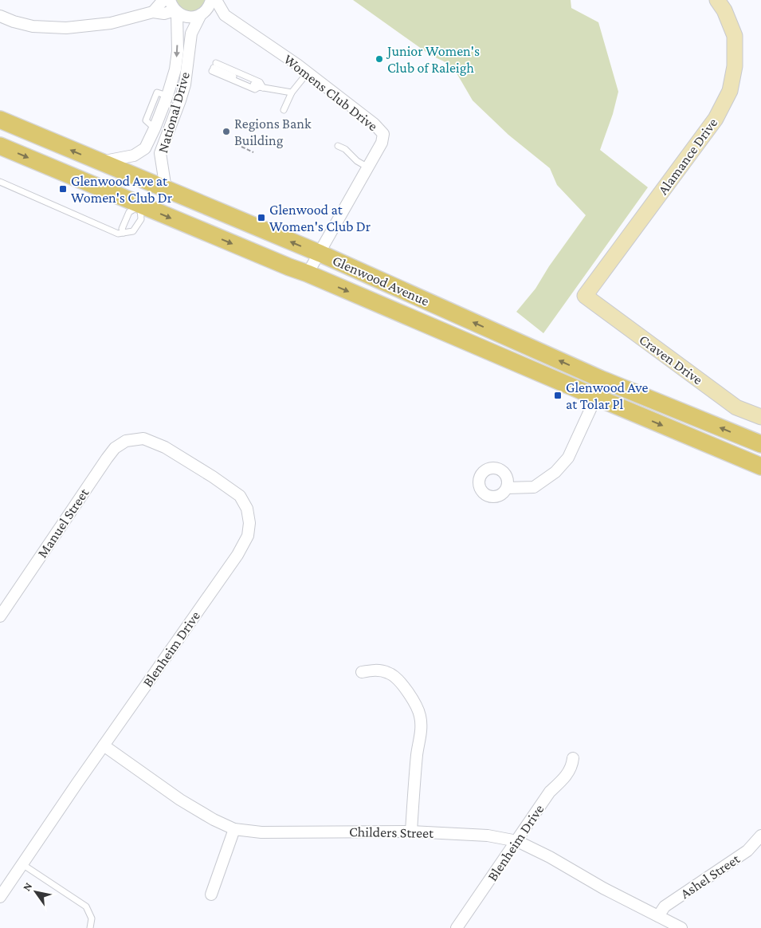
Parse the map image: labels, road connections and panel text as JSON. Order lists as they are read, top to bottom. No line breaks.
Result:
{"streets":{"main road":["Glenwood Avenue"],"street":["Womens Club Drive","National Drive","Alamance Drive","Craven Drive","Manuel Street","Blenheim Drive","Childers Street","Ashel Street"]},"crossings":[["Womens Club Drive","National Drive"],["Womens Club Drive","Glenwood Avenue"],["National Drive","Glenwood Avenue"],["Alamance Drive","Craven Drive"],["Manuel Street","Blenheim Drive"],["Blenheim Drive","Childers Street"],["Childers Street","Ashel Street"]],"places":{"other":["Junior Women's Club of Raleigh","Regions Bank Building"],"transit":["Glenwood Ave at Women's Club Dr","Glenwood at Women's Club Dr","Glenwood Ave at Tolar Pl"]},"north":"top left"}
